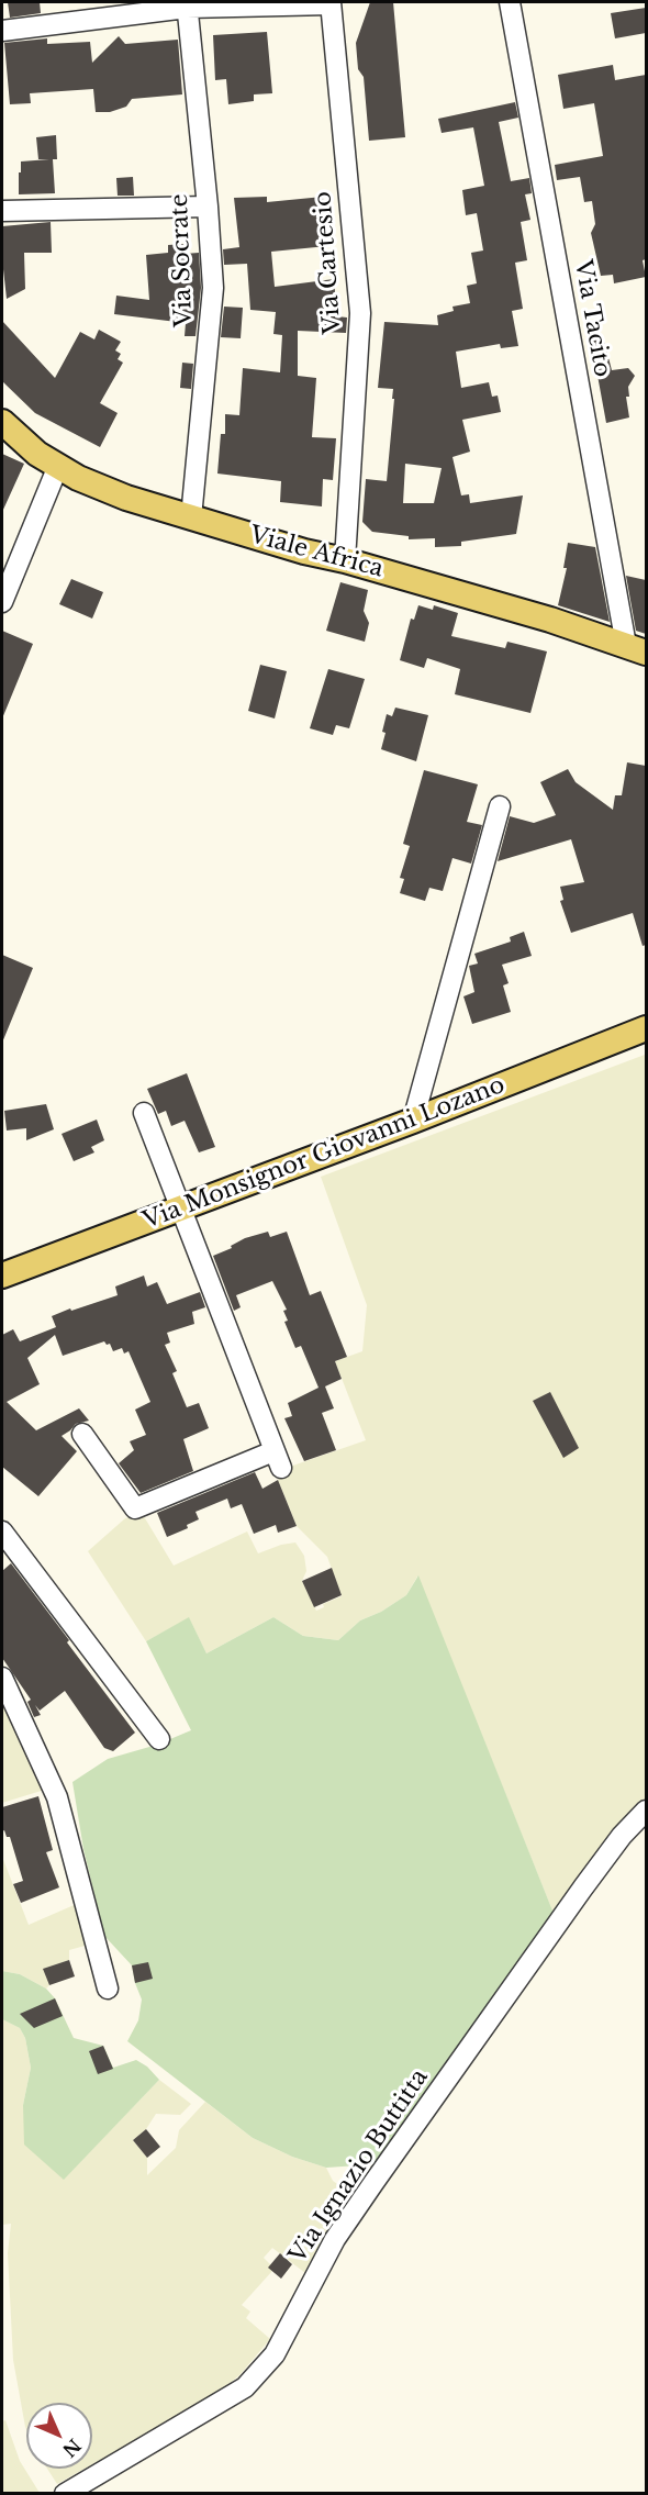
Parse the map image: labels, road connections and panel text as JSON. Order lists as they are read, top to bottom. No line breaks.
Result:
{"streets":{"main road":["Viale Africa","Via Monsignor Giovanni Lozano"],"street":["Via Socrate","Via Cartesio","Via Tacito","Via Ignazio Buttitta"]},"crossings":[["Via Socrate","Viale Africa"],["Via Cartesio","Viale Africa"],["Via Tacito","Viale Africa"]],"north":"bottom right"}
